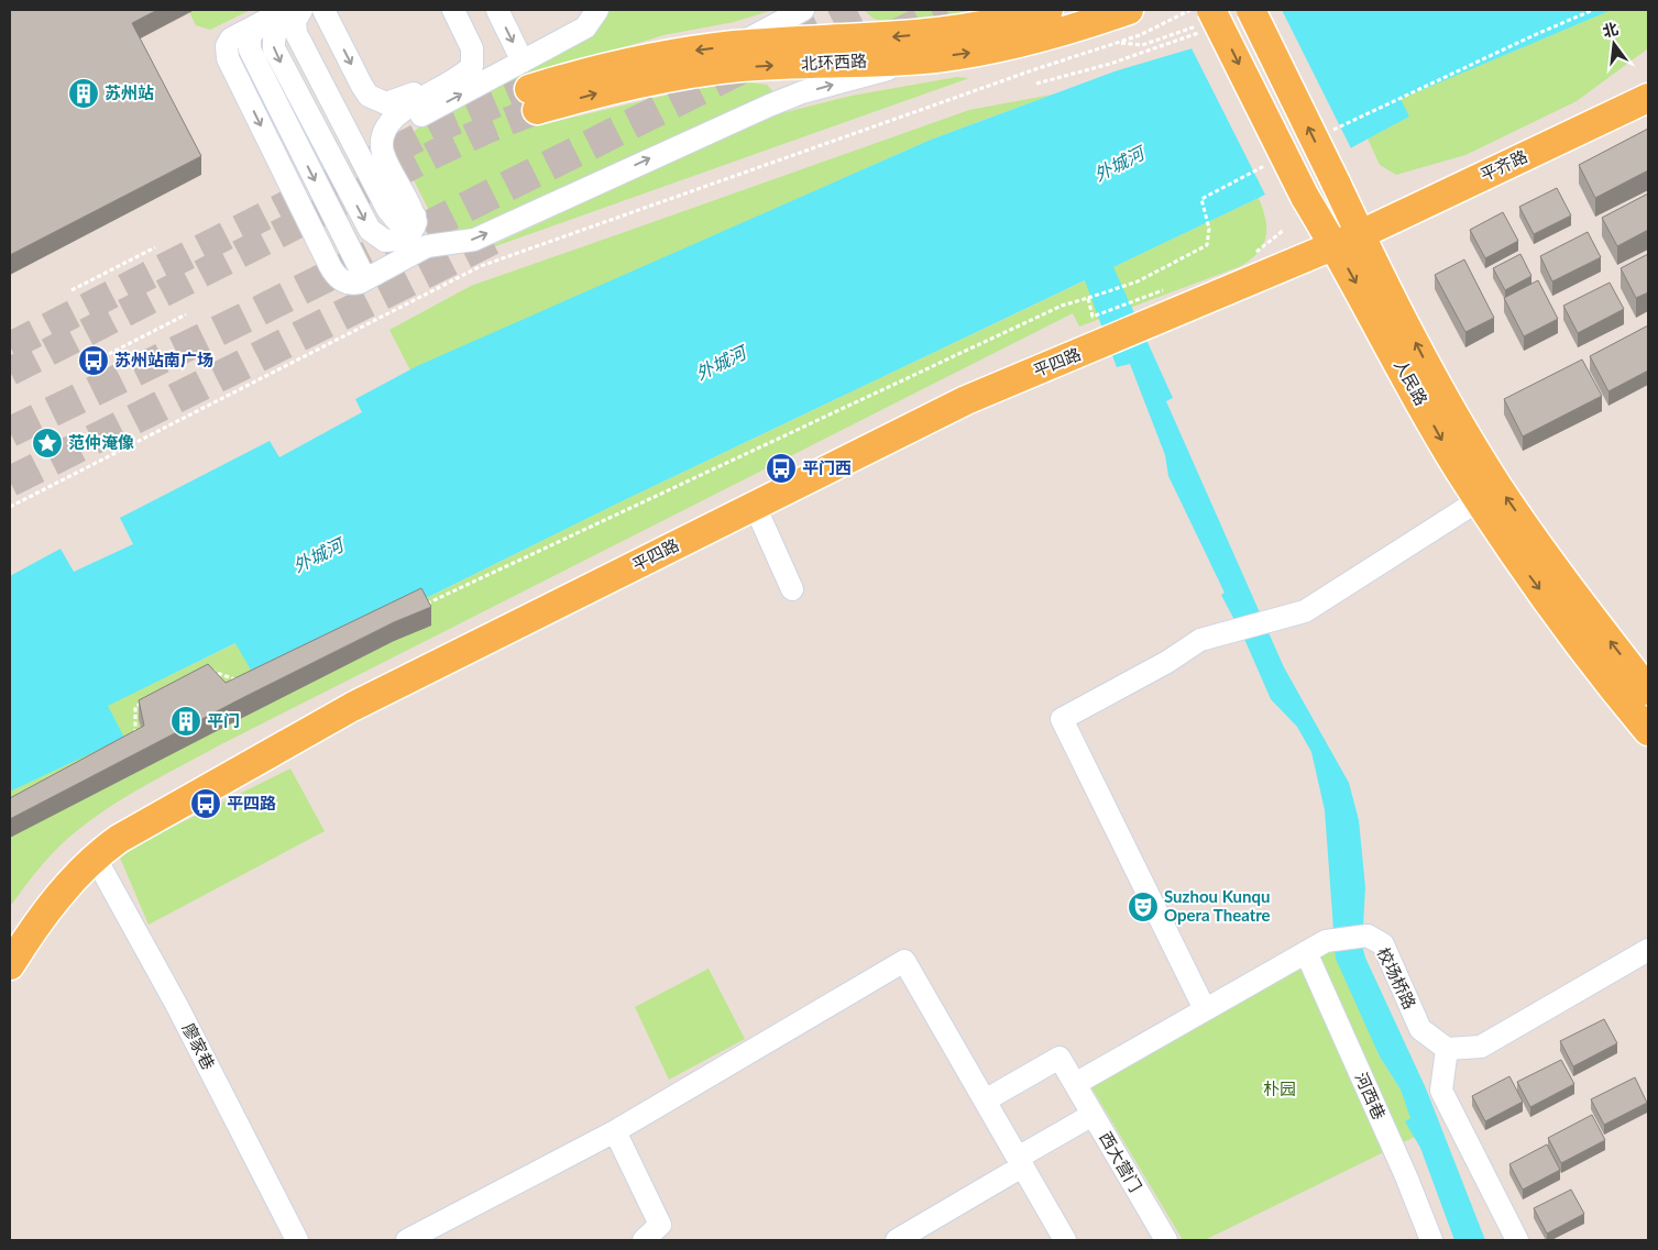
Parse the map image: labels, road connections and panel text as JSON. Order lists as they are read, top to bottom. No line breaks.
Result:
{"streets":{"main road":["北环西路","平齐路","平四路","人民路"],"street":["校场桥路","廖家巷","河西巷","西大营门"]},"crossings":[["平齐路","平四路"],["平齐路","人民路"],["平四路","人民路"],["平四路","廖家巷"],["校场桥路","河西巷"],["校场桥路","西大营门"]],"water":["外城河"],"parks":["朴园"],"places":{"building":["苏州站","平门"],"bus stop":["苏州站南广场","平门西","平四路"],"place":["范仲淹像"],"theatre":["Suzhou Kunqu Opera Theatre"]},"north":"top"}
